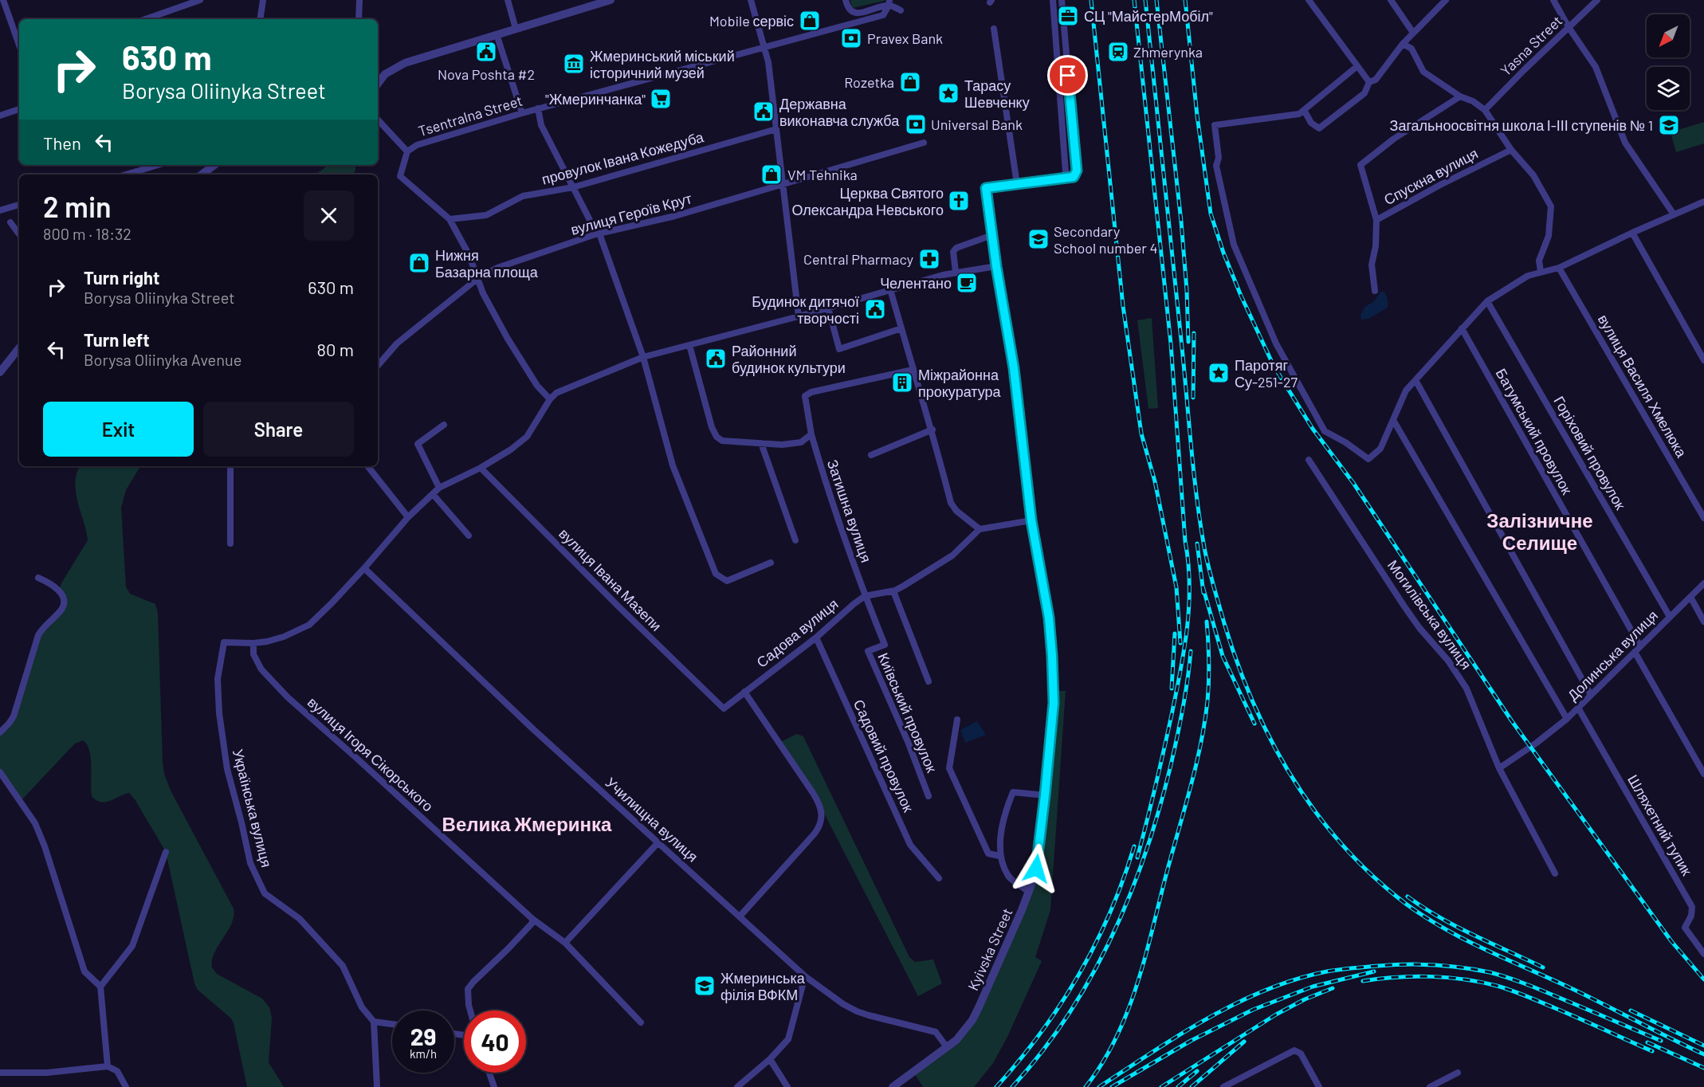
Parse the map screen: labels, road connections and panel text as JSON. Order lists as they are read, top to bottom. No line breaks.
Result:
{"streets":{"street":["Yasna Street","Tsentralna Street","провулок Івана Кожедуба","Спускна вулиця","вулиця Героїв Крут","вулиця Василя Хмелюка","Батумський провулок","Горіховий провулок","Затишна вулиця","вулиця Івана Мазепи","Могилівська вулиця","Садова вулиця","Долинська вулиця","Київський провулок","вулиця Ігоря Сікорського","Садовий провулок","Українська вулиця","Училищна вулиця","Шляхетний тупик","Kyivska Street"]},"crossings":[["Tsentralna Street","провулок Івана Кожедуба"],["Батумський провулок","Долинська вулиця"],["Горіховий провулок","Долинська вулиця"],["Затишна вулиця","Садова вулиця"],["Затишна вулиця","Київський провулок"],["вулиця Івана Мазепи","Садова вулиця"],["Могилівська вулиця","Долинська вулиця"],["Садова вулиця","Київський провулок"],["Садова вулиця","Садовий провулок"],["Долинська вулиця","Шляхетний тупик"],["вулиця Ігоря Сікорського","Українська вулиця"],["Училищна вулиця","Kyivska Street"]],"districts":["Залізничне Селище","Велика Жмеринка"],"places":{"office":["СЦ \"МайстерМобіл\""],"shop":["Mobile сервіс","Rozetka","VM Tehnika","Нижня Базарна площа"],"bank":["Pravex Bank","Universal Bank"],"public building":["Nova Poshta #2","Державна виконавча служба","Будинок дитячої творчості","Районний будинок культури"],"station":["Zhmerynka"],"museum":["Жмеринський міський історичний музей"],"place":["Тарасу Шевченку","Паротяг Су-251-27"],"supermarket":["\"Жмеринчанка\""],"school or university":["Загальноосвітня школа І-ІІІ ступенів № 1","Secondary School number 4","Жмеринська філія ВФКМ"],"church":["Церква Святого Олександра Невського"],"pharmacy":["Central Pharmacy"],"cafe":["Челентано"],"building":["Міжрайонна прокуратура"]},"north":"bottom left","page":{"turn":["630 m","Borysa Oliinyka Street"],"then":"Then","heading":["2 min","800 m · 18:32"],"list":[{"name":"Turn right","note":"Borysa Oliinyka Street","value":"630 m"},{"name":"Turn left","note":"Borysa Oliinyka Avenue","value":"80 m"}],"buttons":["Exit","Share"],"speed":"29 km/h","limit":"40"}}
